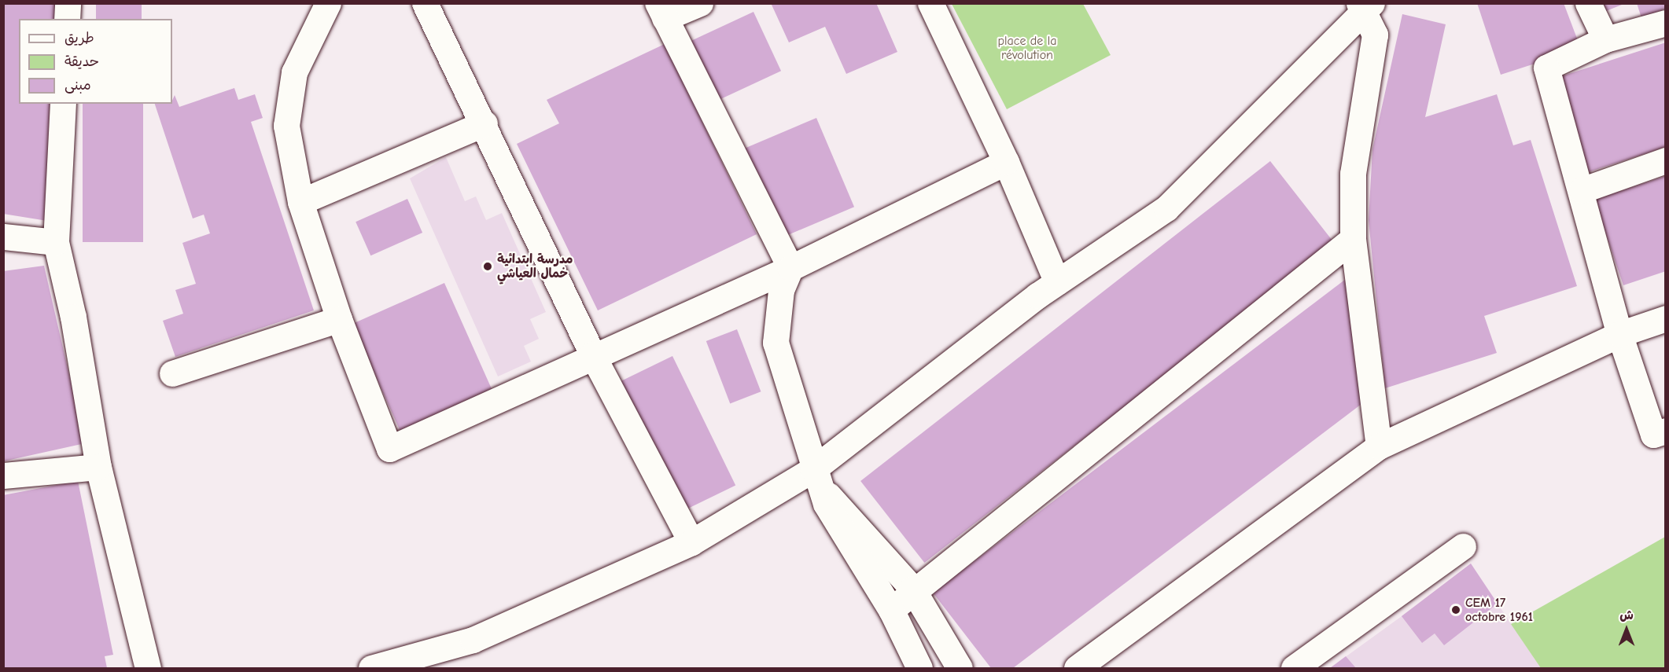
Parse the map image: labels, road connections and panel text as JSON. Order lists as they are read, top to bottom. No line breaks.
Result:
{"parks":["place de la révolution"],"places":["مدرسة ابتدائية خمال العياشي","CEM 17 octobre 1961"],"legend":["طريق","حديقة","مبنى"],"north":"top"}
